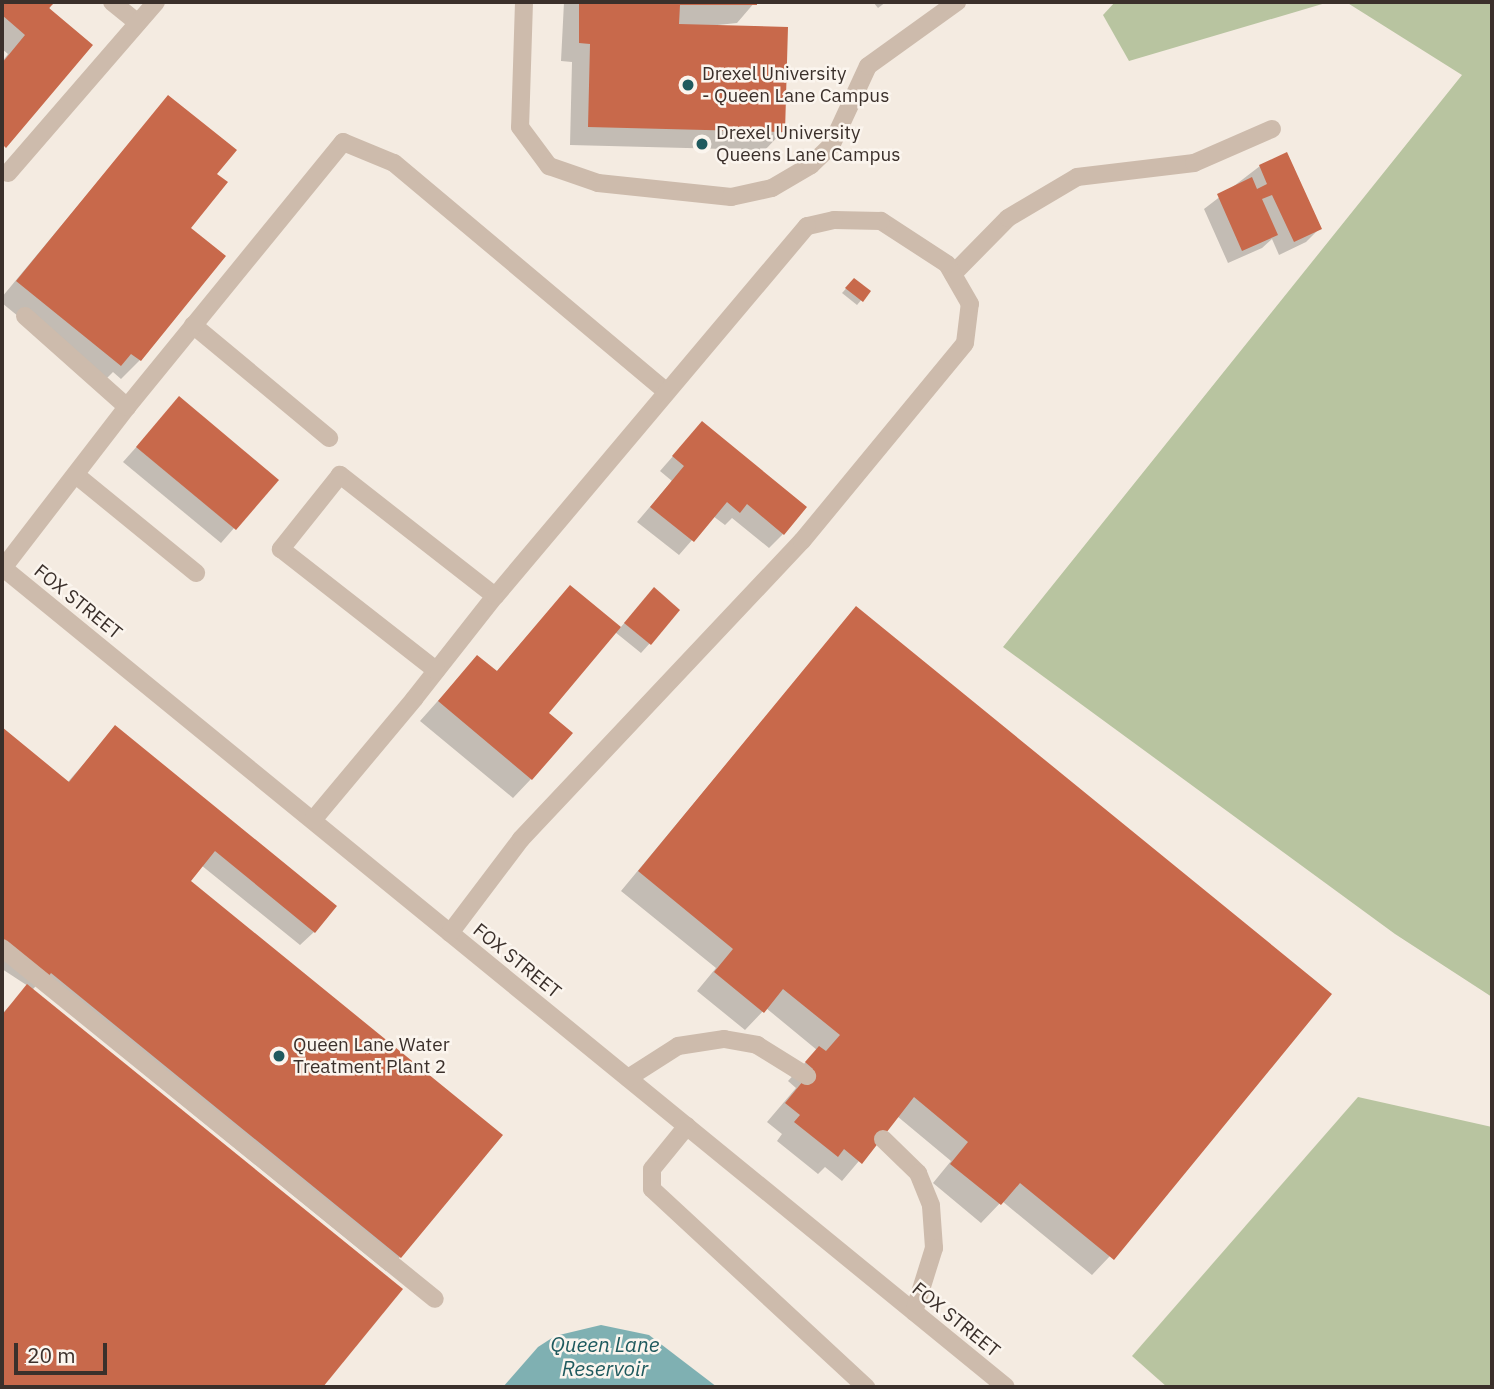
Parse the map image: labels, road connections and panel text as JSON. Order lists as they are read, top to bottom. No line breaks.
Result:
{"streets":{"street":["FOX STREET"]},"water":["Queen Lane Reservoir"],"places":["Drexel University - Queen Lane Campus","Drexel University Queens Lane Campus","Queen Lane Water Treatment Plant 2"],"scale_bar":"20 m"}
